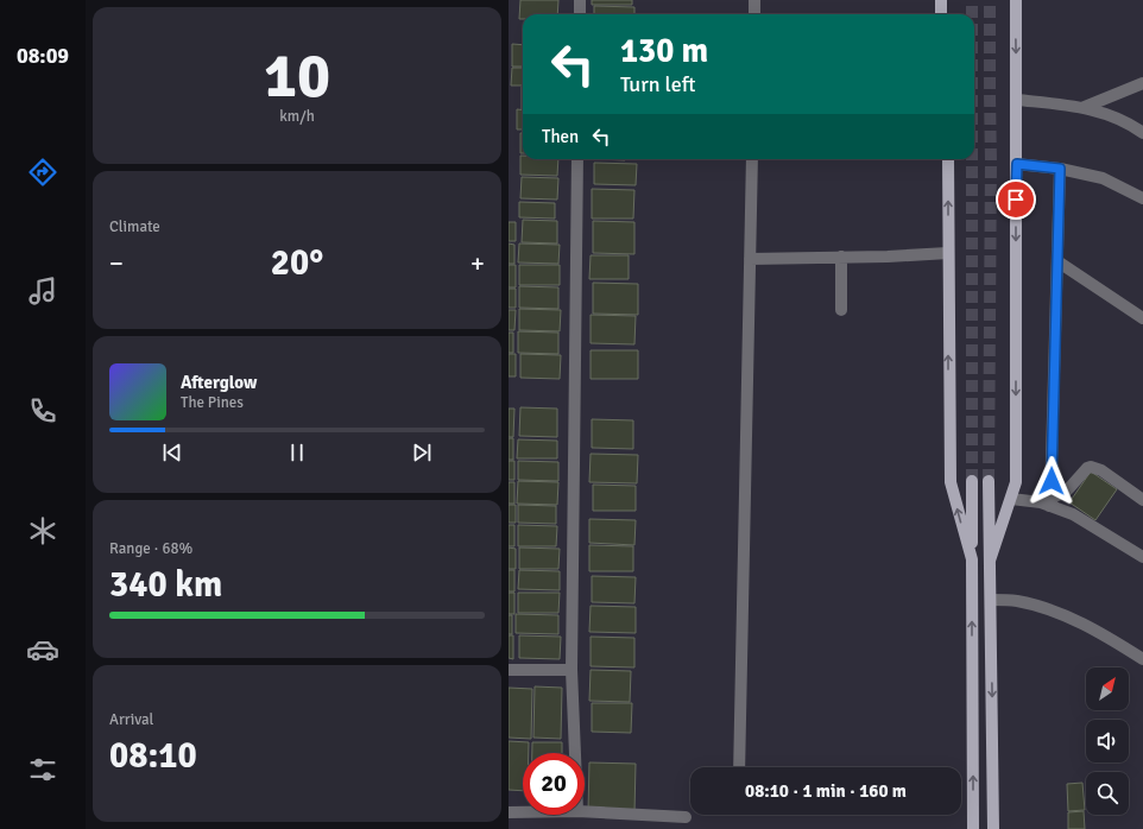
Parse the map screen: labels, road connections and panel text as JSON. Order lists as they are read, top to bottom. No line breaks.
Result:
{"north":"top right","page":{"tabs":"08:09","tile":[["10","km/h"],"Climate",["Range · 68%","340 km"],["Arrival","08:10"]],"turn":["130 m","Turn left"],"then":"Then","heat":["−","20°","+"],"song":["Afterglow","The Pines"],"limit":"20","trip":"08:10 · 1 min · 160 m"}}
